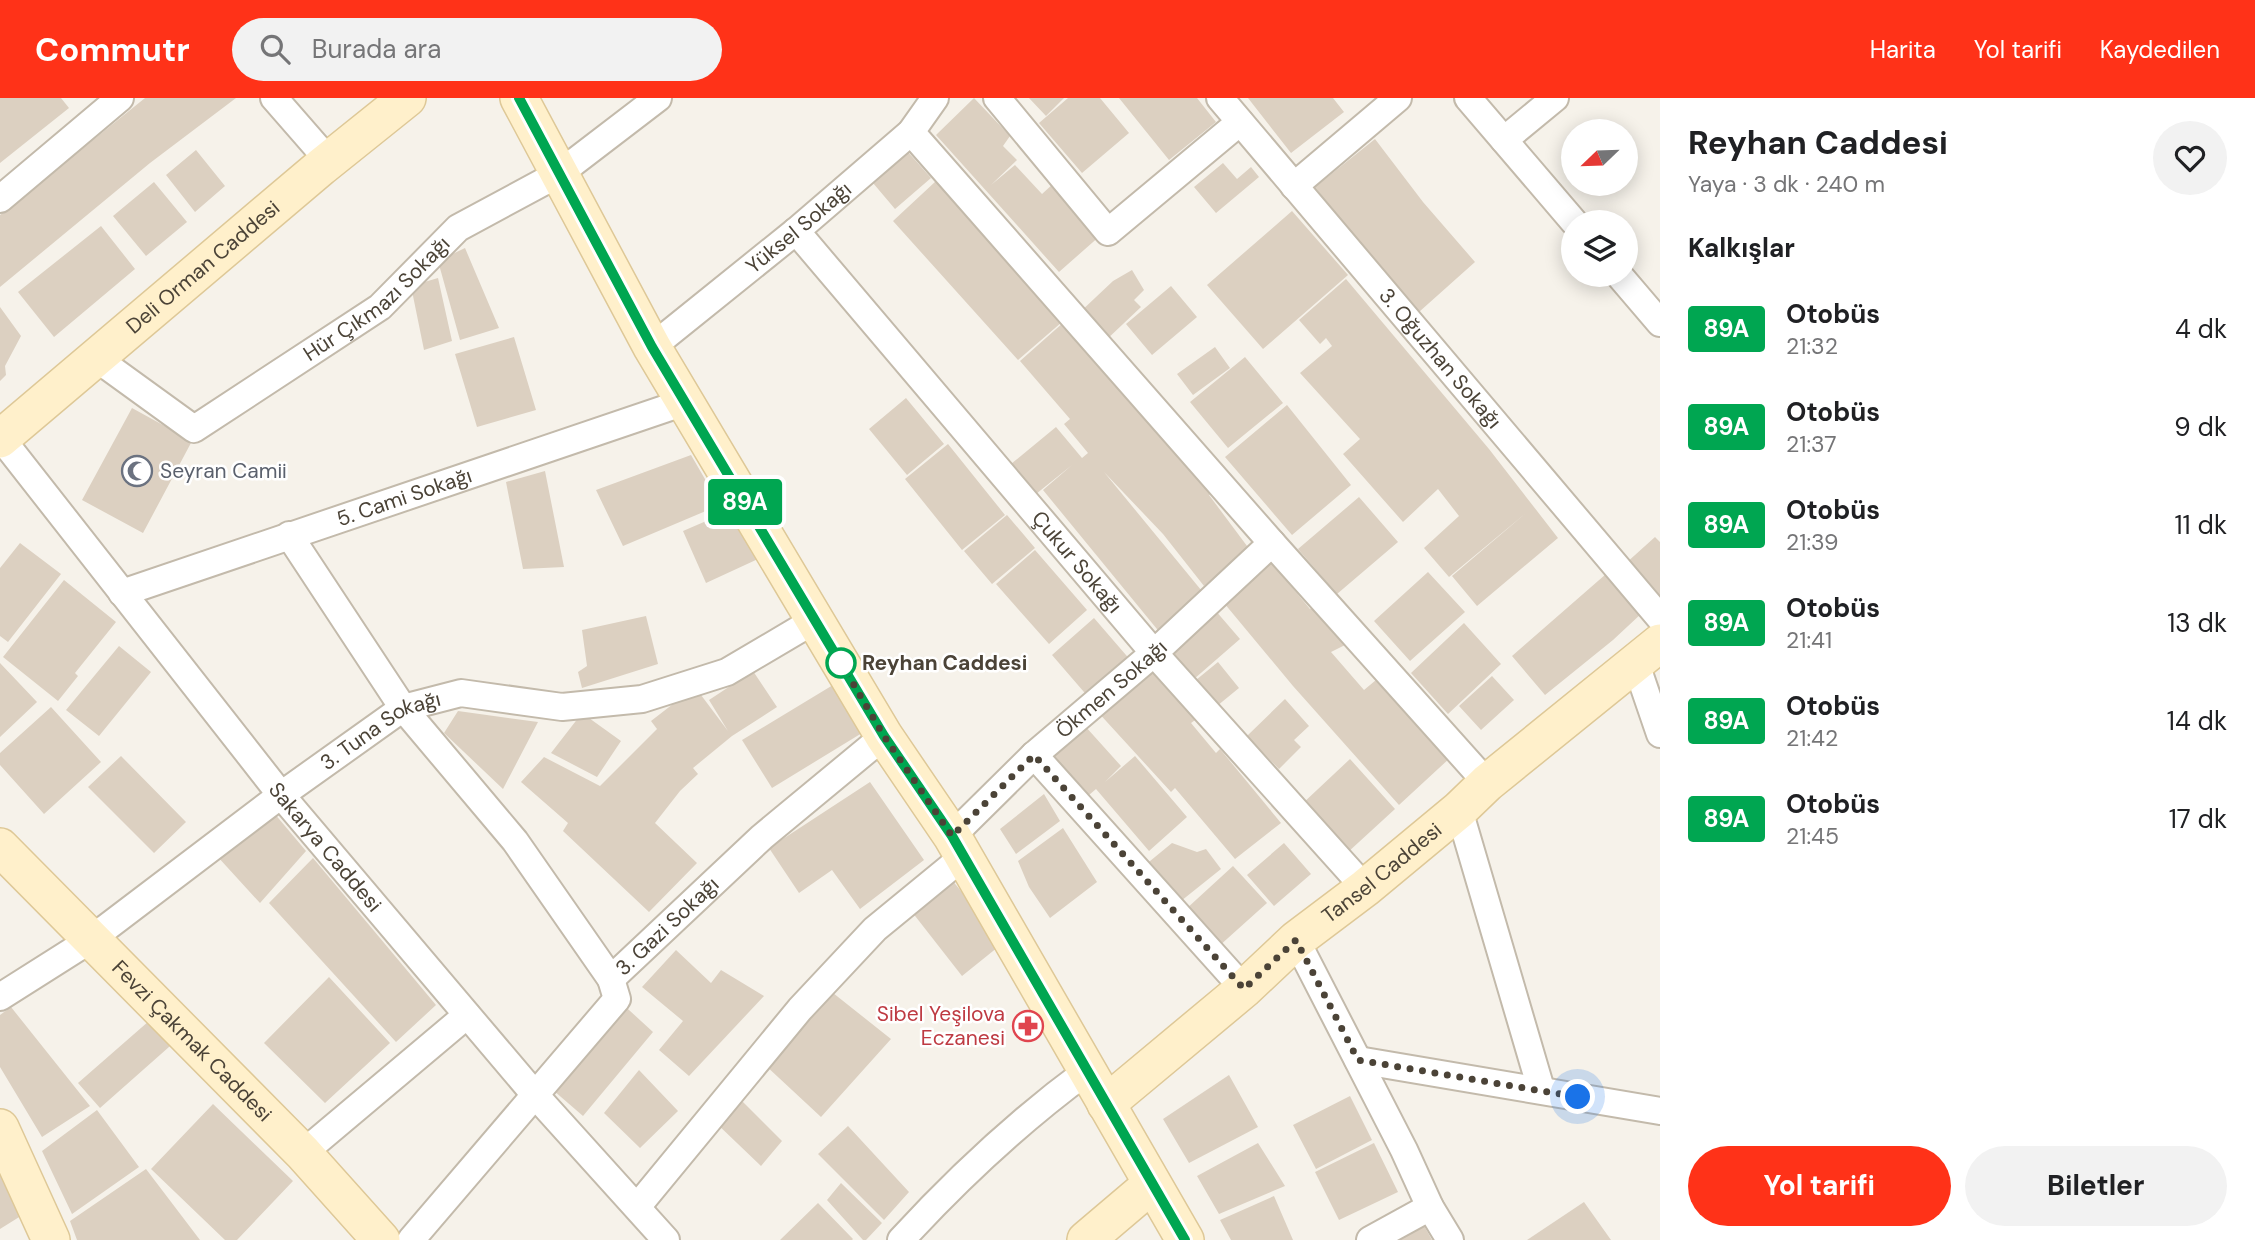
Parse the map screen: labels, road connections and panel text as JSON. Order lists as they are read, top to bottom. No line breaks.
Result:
{"streets":{"street":["Yüksel Sokağı","Deli Orman Caddesi","Hür Çıkmazı Sokağı","3. Oğuzhan Sokağı","5. Cami Sokağı","Çukur Sokağı","Ökmen Sokağı","3. Tuna Sokağı","Sakarya Caddesi","Tansel Caddesi","3. Gazi Sokağı","Fevzi Çakmak Caddesi"]},"crossings":[["Yüksel Sokağı","Çukur Sokağı"],["Deli Orman Caddesi","Hür Çıkmazı Sokağı"],["Deli Orman Caddesi","Sakarya Caddesi"],["5. Cami Sokağı","Sakarya Caddesi"],["Çukur Sokağı","Ökmen Sokağı"],["Çukur Sokağı","Tansel Caddesi"],["Ökmen Sokağı","Sakarya Caddesi"],["3. Tuna Sokağı","Sakarya Caddesi"],["3. Tuna Sokağı","Fevzi Çakmak Caddesi"],["Sakarya Caddesi","3. Gazi Sokağı"]],"places":{"mosque":["Seyran Camii"],"other":["Reyhan Caddesi"],"pharmacy":["Sibel Yeşilova Eczanesi"]},"lines":["bus line 89A"],"north":"bottom left","page":{"header":"Commutr","search":"Burada ara","nav":["Harita","Yol tarifi","Kaydedilen"],"on_map":"89A","heading":[["Reyhan Caddesi","Yaya · 3 dk · 240 m"],"Kalkışlar"],"list":[{"mark":"89A","name":"Otobüs","note":"21:32","value":"4 dk"},{"mark":"89A","name":"Otobüs","note":"21:37","value":"9 dk"},{"mark":"89A","name":"Otobüs","note":"21:39","value":"11 dk"},{"mark":"89A","name":"Otobüs","note":"21:41","value":"13 dk"},{"mark":"89A","name":"Otobüs","note":"21:42","value":"14 dk"},{"mark":"89A","name":"Otobüs","note":"21:45","value":"17 dk"}],"buttons":["Yol tarifi","Biletler"]}}
